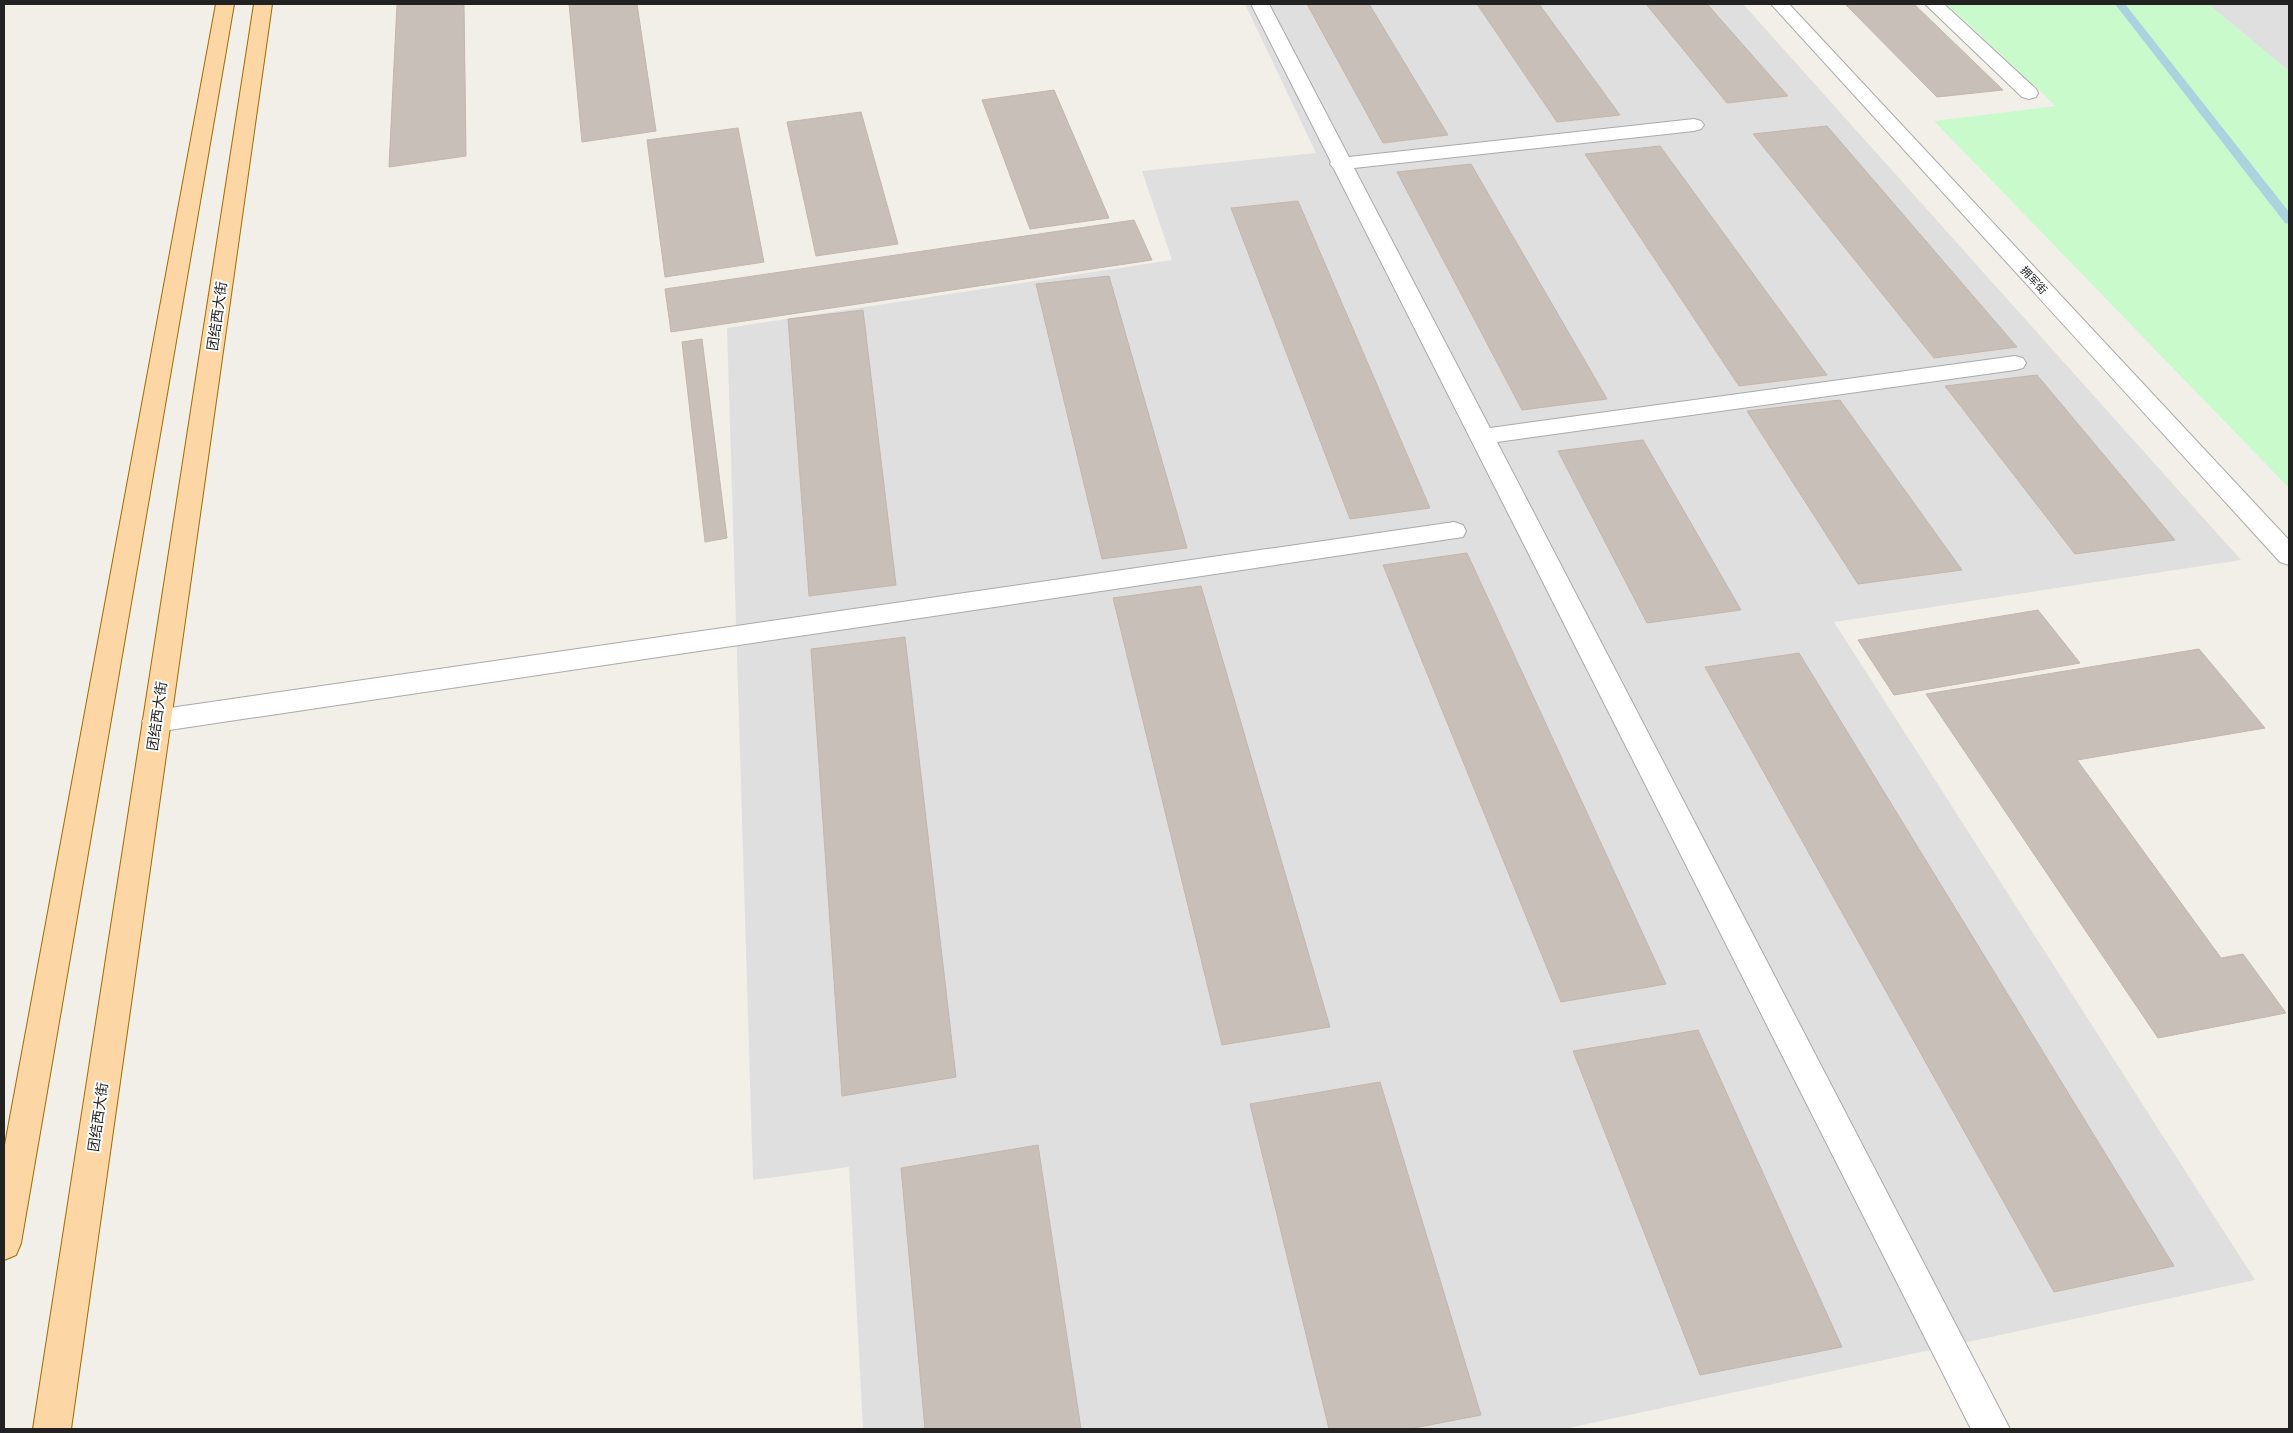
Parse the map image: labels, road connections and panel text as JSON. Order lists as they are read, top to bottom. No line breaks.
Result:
{"streets":{"main road":["团结西大街"],"street":["拥军街"]}}
